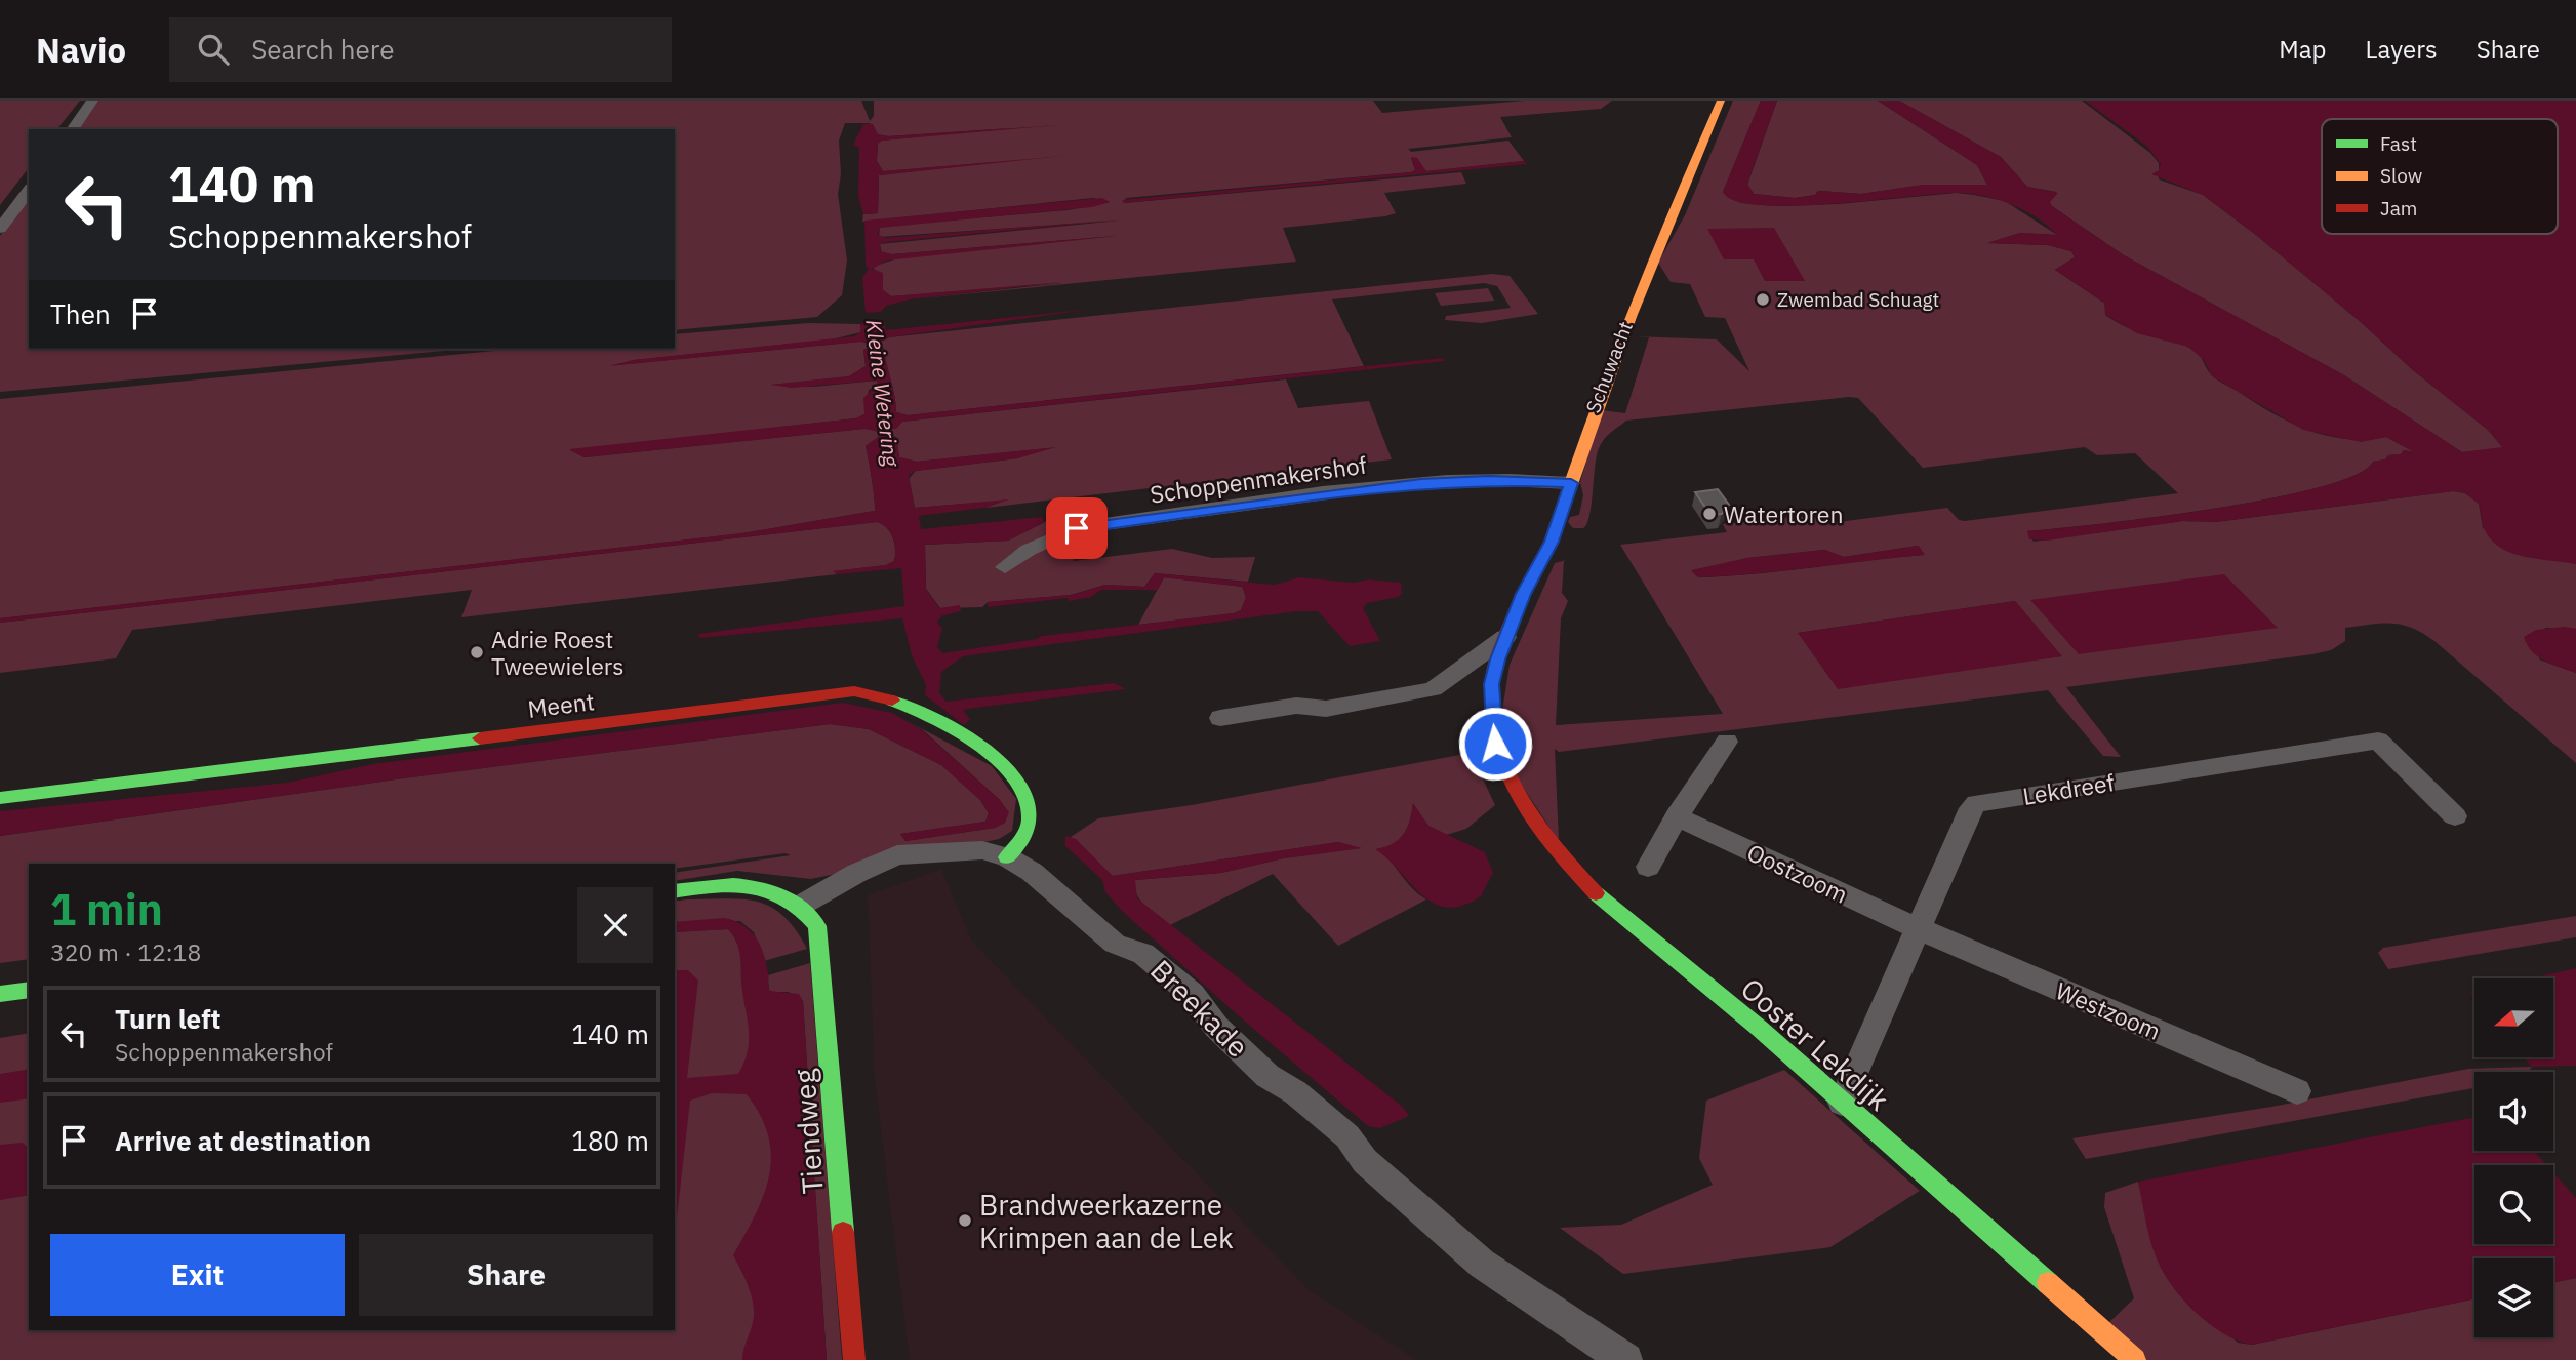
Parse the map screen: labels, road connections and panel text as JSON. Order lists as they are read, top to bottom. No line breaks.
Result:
{"streets":{"street":["Schuwacht","Schoppenmakershof","Meent","Lekdreef","Oostzoom","Breekade","Westzoom","Ooster Lekdijk","Tiendweg"]},"crossings":[["Schuwacht","Schoppenmakershof"],["Schuwacht","Ooster Lekdijk"],["Meent","Breekade"],["Lekdreef","Oostzoom"],["Lekdreef","Westzoom"],["Lekdreef","Ooster Lekdijk"],["Oostzoom","Westzoom"],["Breekade","Tiendweg"]],"water":["Kleine Wetering"],"places":["Zwembad Schuagt","Watertoren","Adrie Roest Tweewielers","Brandweerkazerne Krimpen aan de Lek"],"legend":["Fast","Slow","Jam"],"north":"left","page":{"header":"Navio","search":"Search here","nav":["Map","Layers","Share"],"turn":["140 m","Schoppenmakershof"],"then":"Then","heading":["1 min","320 m · 12:18"],"list":[{"name":"Turn left","note":"Schoppenmakershof","value":"140 m"},{"name":"Arrive at destination","value":"180 m"}],"buttons":["Exit","Share"]}}
